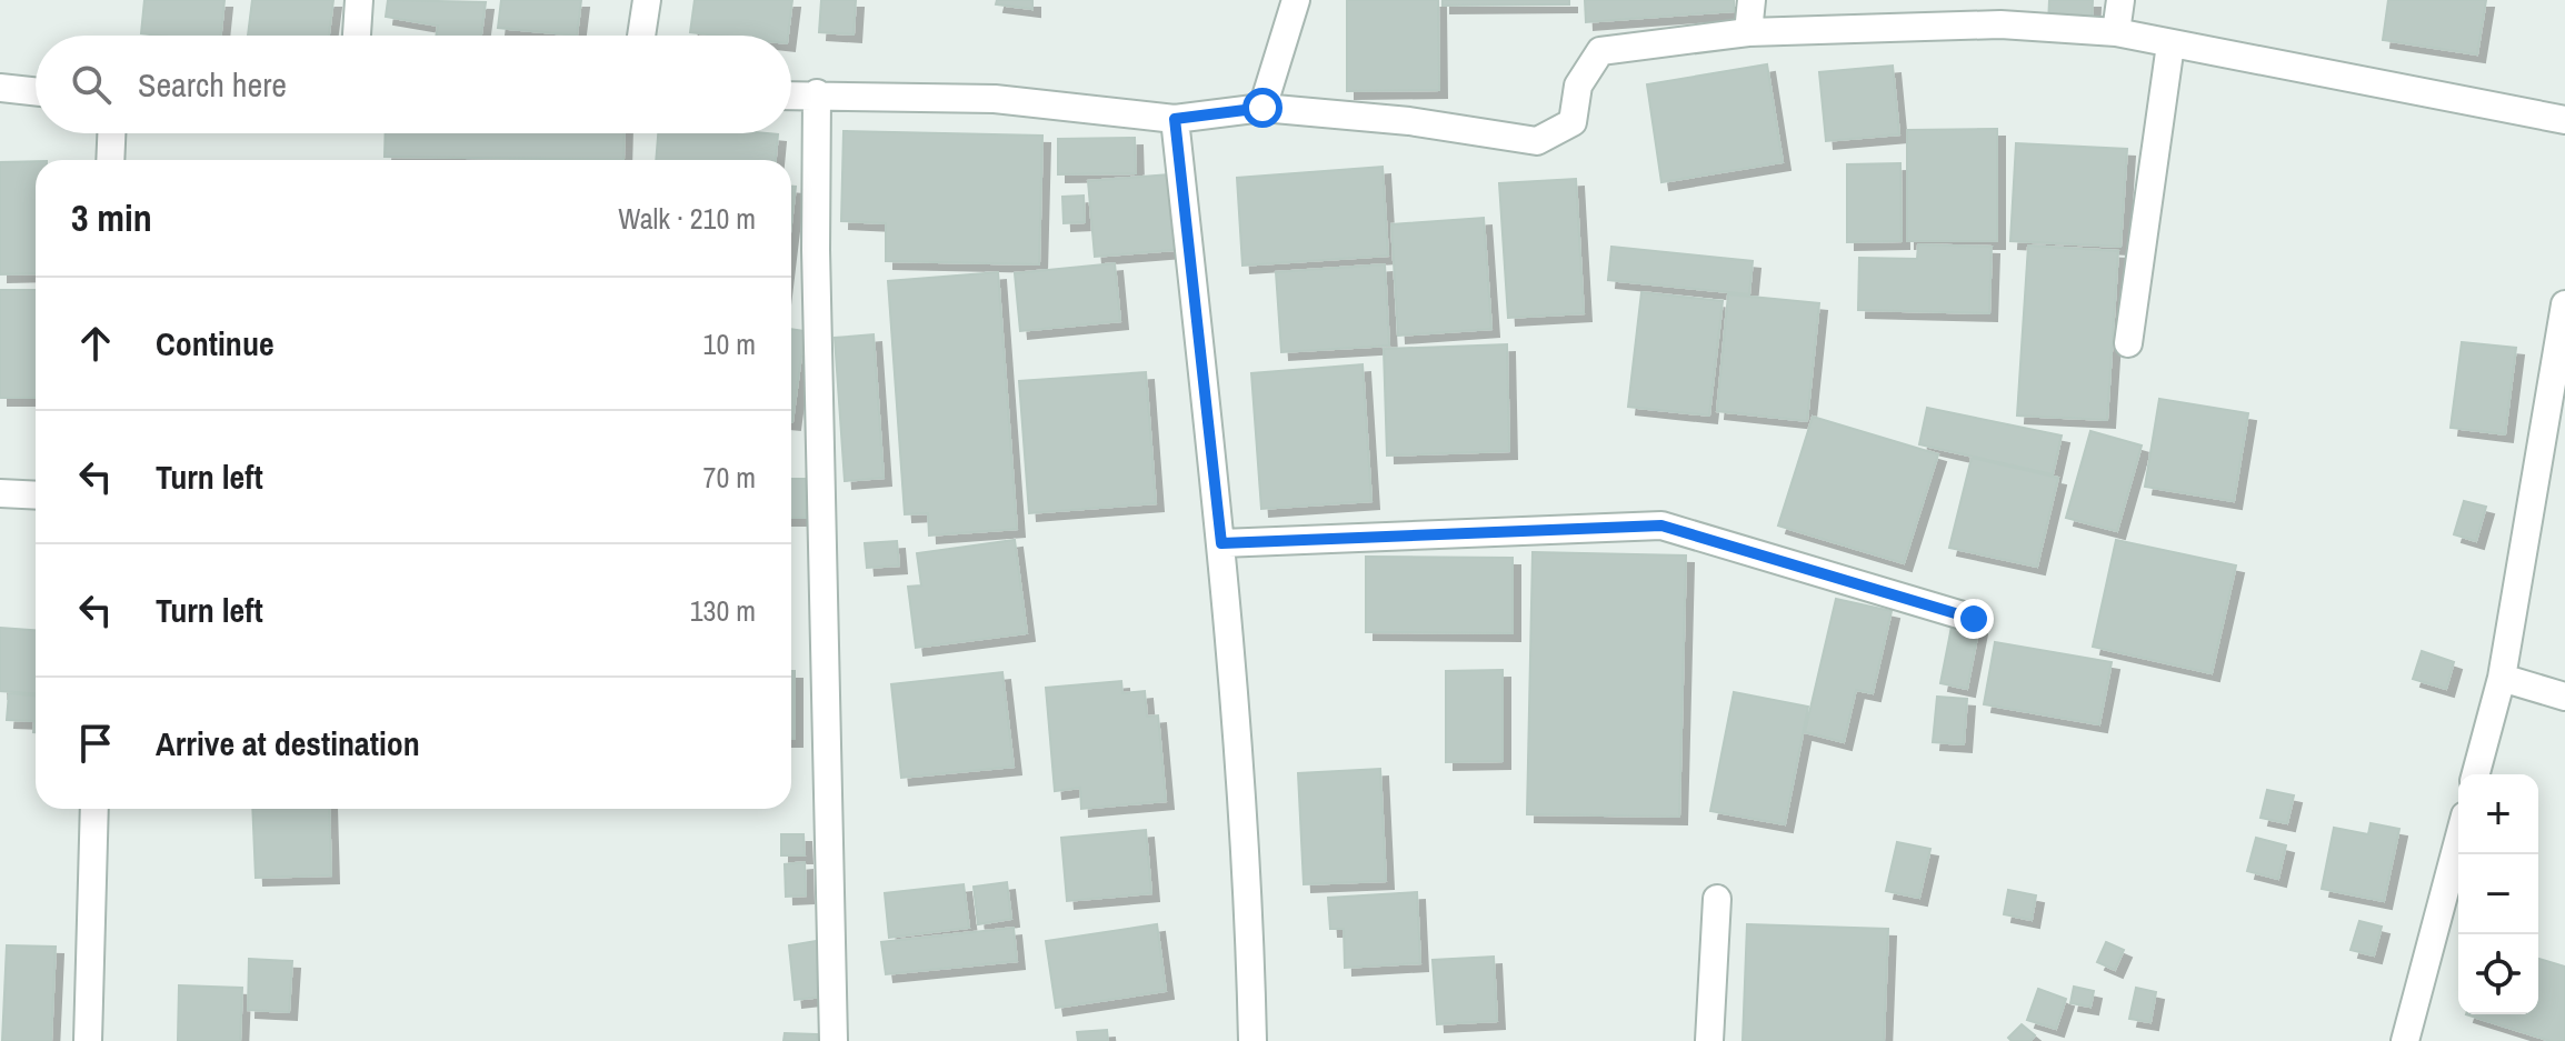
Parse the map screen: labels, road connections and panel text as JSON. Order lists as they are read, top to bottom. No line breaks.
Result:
{"page":{"search":"Search here","heading":["3 min","Walk · 210 m"],"list":[["Continue","10 m"],["Turn left","70 m"],["Turn left","130 m"],"Arrive at destination"],"map_buttons":["+","−"]}}
